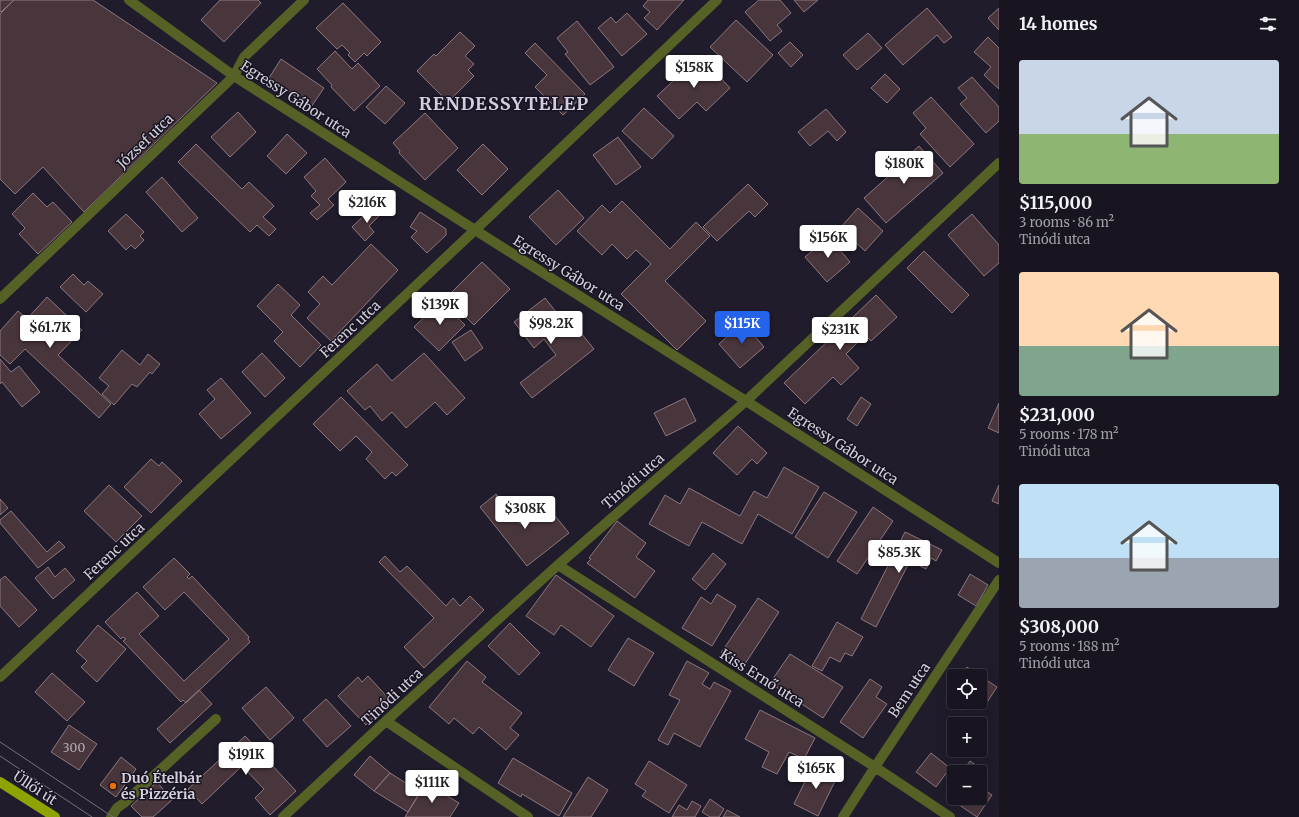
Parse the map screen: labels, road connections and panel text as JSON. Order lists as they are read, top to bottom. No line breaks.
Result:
{"streets":{"main road":["Üllői út"],"street":["Egressy Gábor utca","József utca","Ferenc utca","Tinódi utca","Kiss Ernő utca","Bem utca"]},"crossings":[["Egressy Gábor utca","József utca"],["Egressy Gábor utca","Ferenc utca"],["Egressy Gábor utca","Tinódi utca"],["Tinódi utca","Kiss Ernő utca"],["Kiss Ernő utca","Bem utca"]],"districts":["RENDESSYTELEP"],"places":["Duó Ételbár és Pizzéria"],"house_numbers":["300"],"page":{"heading":"14 homes","list":[{"name":"$115,000","note":"3 rooms · 86 m² · Tinódi utca"},{"name":"$231,000","note":"5 rooms · 178 m² · Tinódi utca"},{"name":"$308,000","note":"5 rooms · 188 m² · Tinódi utca"}],"price":["$158K","$180K","$216K","$156K","$139K","$98.2K","$115K","$61.7K","$231K","$308K","$85.3K","$191K","$165K","$111K"],"map_buttons":["+","−"]}}
